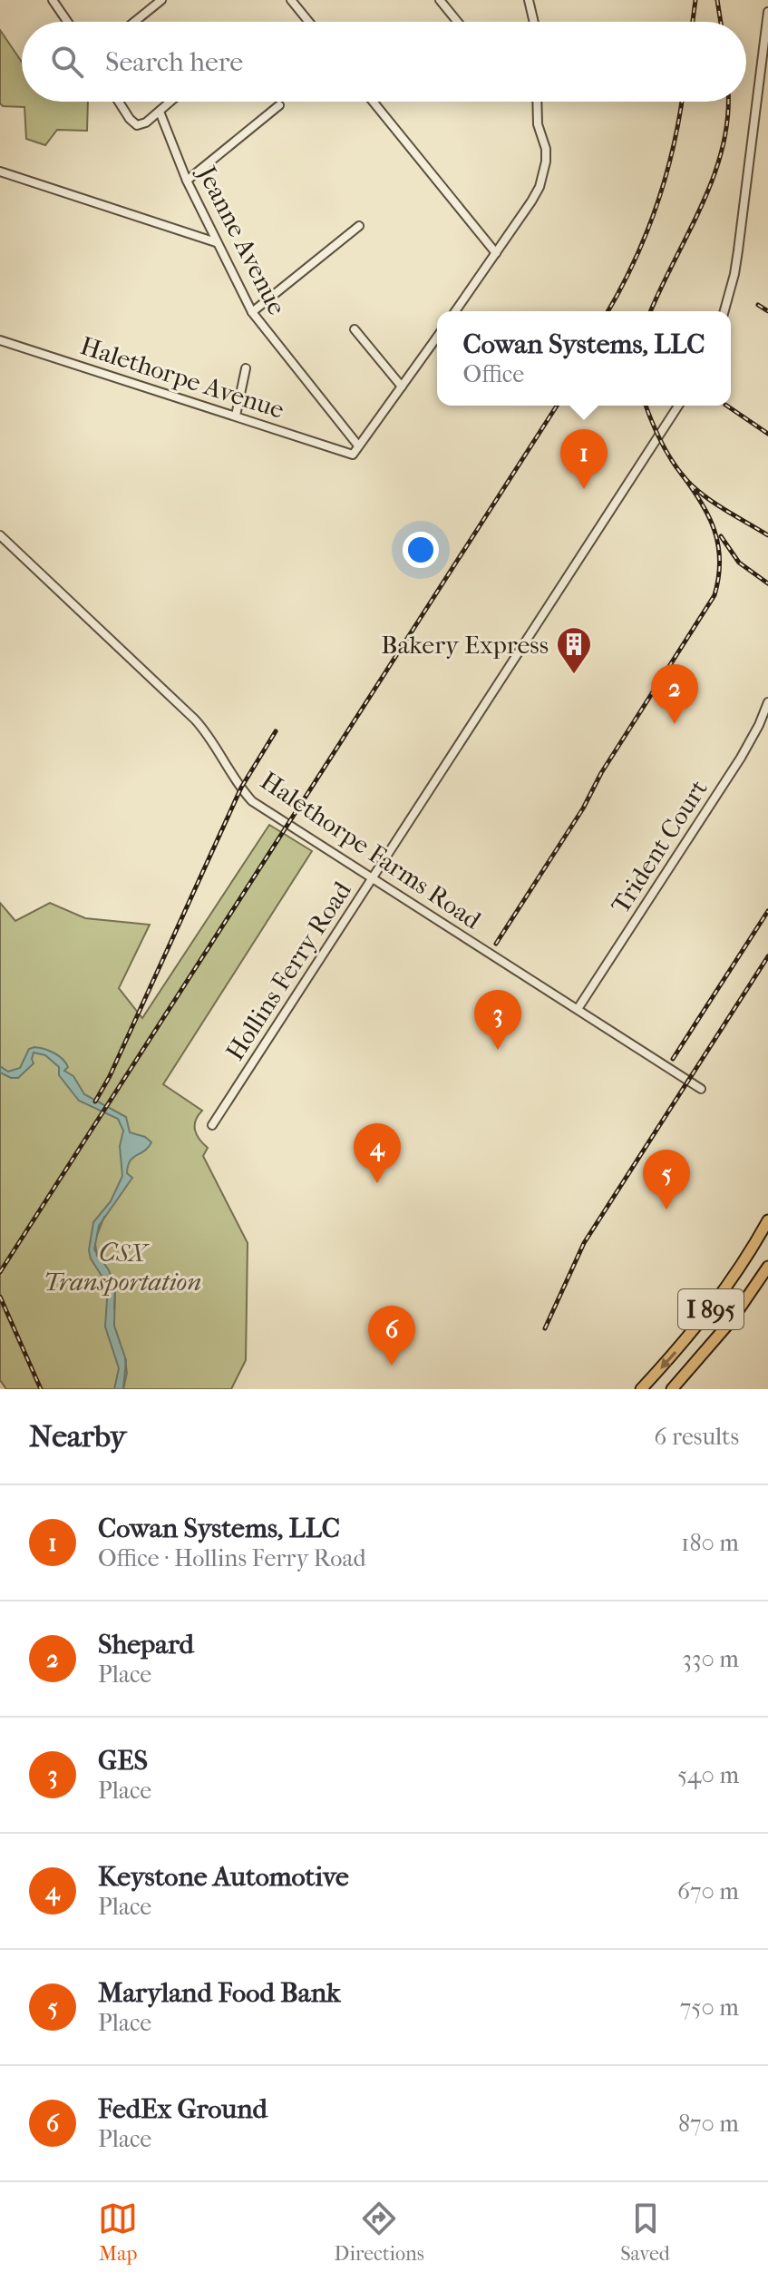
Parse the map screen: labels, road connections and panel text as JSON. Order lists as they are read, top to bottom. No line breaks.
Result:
{"streets":{"highway":["I 895"],"street":["Jeanne Avenue","Halethorpe Avenue","Trident Court","Halethorpe Farms Road","Hollins Ferry Road"]},"crossings":[["Jeanne Avenue","Halethorpe Avenue"],["Trident Court","Halethorpe Farms Road"],["Halethorpe Farms Road","Hollins Ferry Road"]],"parks":["CSX Transportation"],"places":{"building":["Bakery Express"]},"page":{"search":"Search here","popup":["Cowan Systems, LLC","Office"],"pins":["1","2","3","4","5","6"],"heading":["Nearby","6 results"],"list":[{"mark":"1","name":"Cowan Systems, LLC","note":"Office · Hollins Ferry Road","value":"180 m"},{"mark":"2","name":"Shepard","note":"Place","value":"330 m"},{"mark":"3","name":"GES","note":"Place","value":"540 m"},{"mark":"4","name":"Keystone Automotive","note":"Place","value":"670 m"},{"mark":"5","name":"Maryland Food Bank","note":"Place","value":"750 m"},{"mark":"6","name":"FedEx Ground","note":"Place","value":"870 m"}],"nav":["Map","Directions","Saved"]}}
